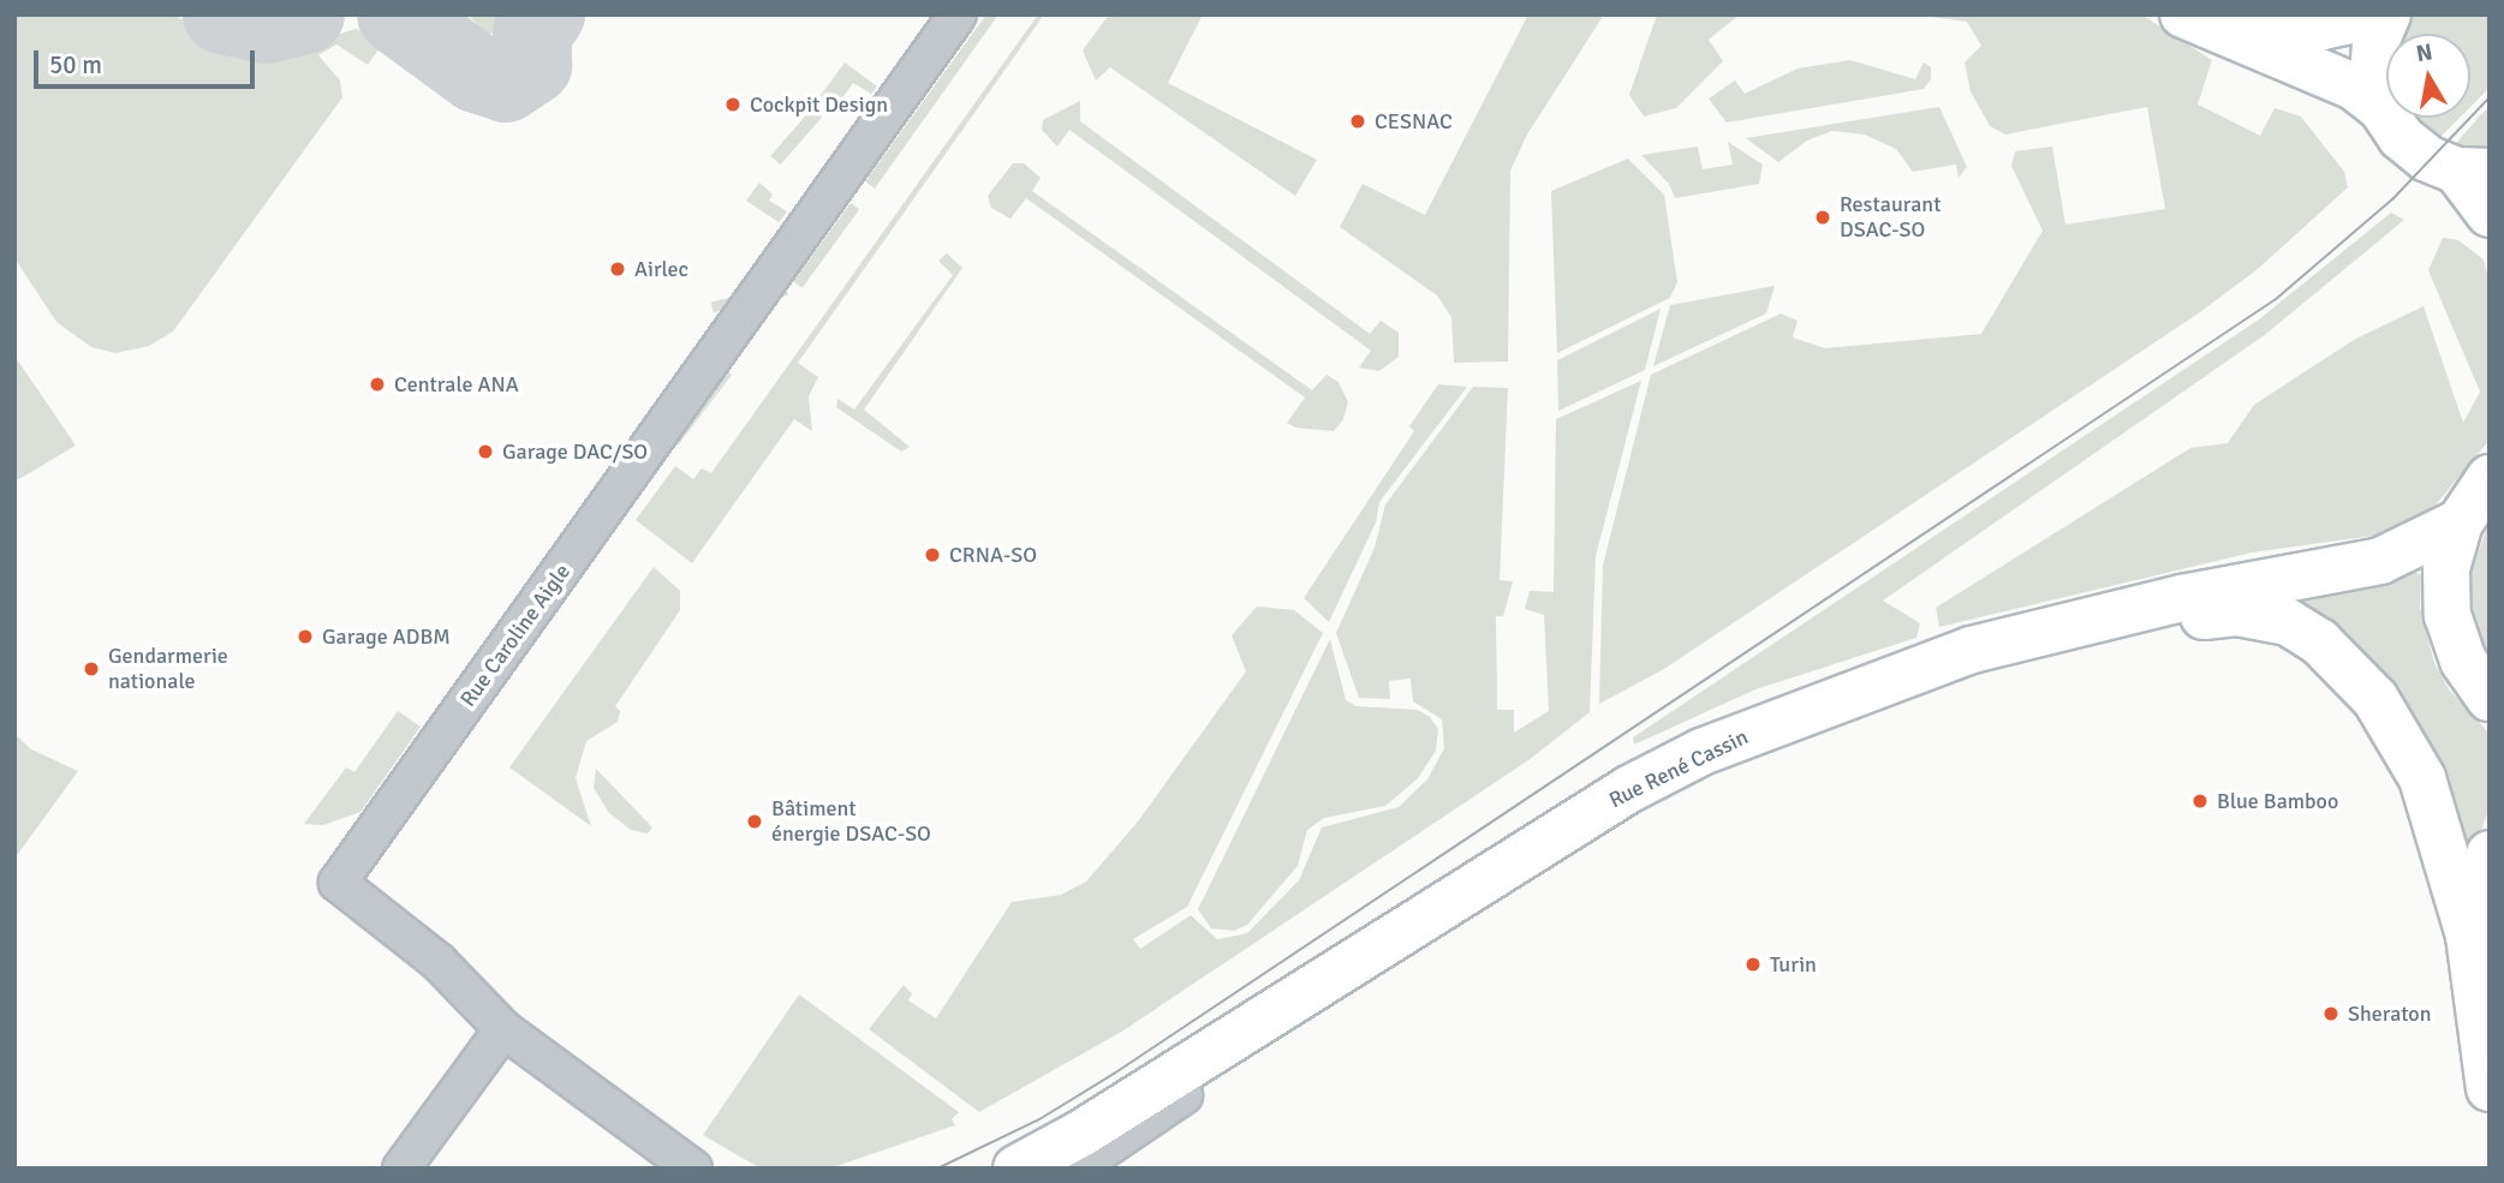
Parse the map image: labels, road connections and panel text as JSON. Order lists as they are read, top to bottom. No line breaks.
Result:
{"streets":{"street":["Rue Caroline Aigle","Rue René Cassin"]},"places":["Cockpit Design","CESNAC","Restaurant DSAC-SO","Airlec","Centrale ANA","Garage DAC/SO","CRNA-SO","Garage ADBM","Gendarmerie nationale","Blue Bamboo","Bâtiment énergie DSAC-SO","Turin","Sheraton"],"scale_bar":"50 m","north":"top"}
